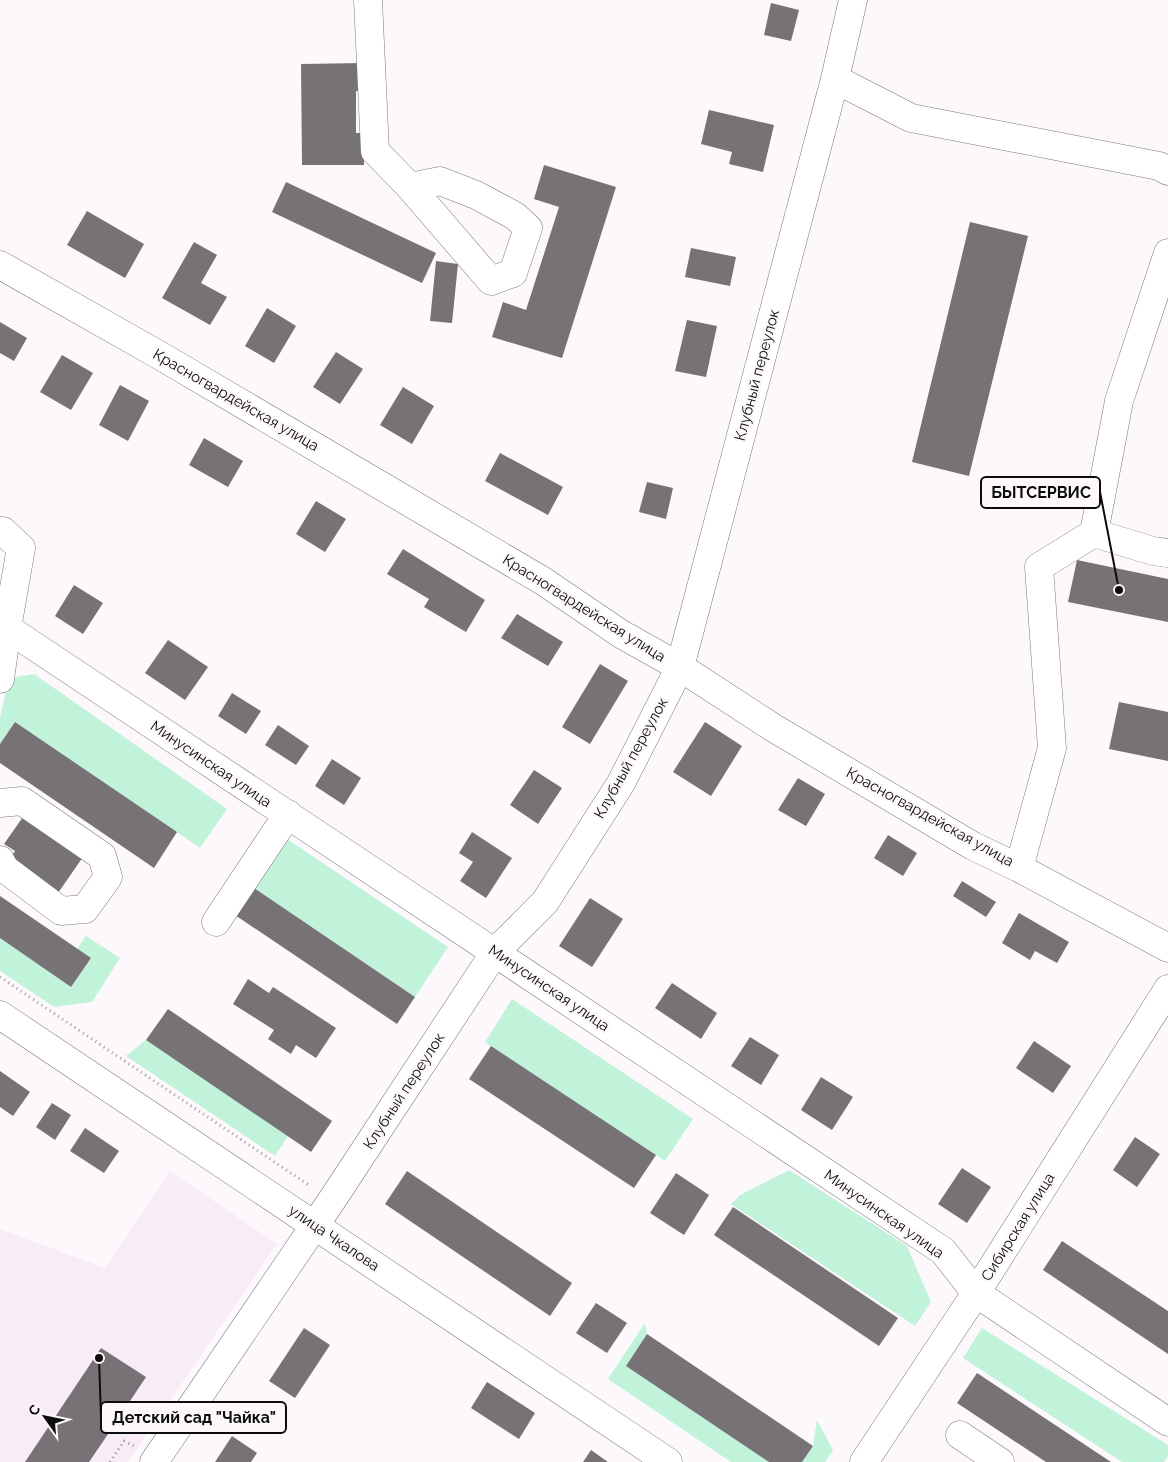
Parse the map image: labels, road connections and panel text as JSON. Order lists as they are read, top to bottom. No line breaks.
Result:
{"streets":{"street":["Клубный переулок","Красногвардейская улица","Минусинская улица","Сибирская улица","улица Чкалова"]},"crossings":[["Клубный переулок","Красногвардейская улица"],["Клубный переулок","Минусинская улица"],["Клубный переулок","улица Чкалова"],["Минусинская улица","Сибирская улица"]],"places":["БЫТСЕРВИС","Детский сад \"Чайка\""],"north":"top left"}
